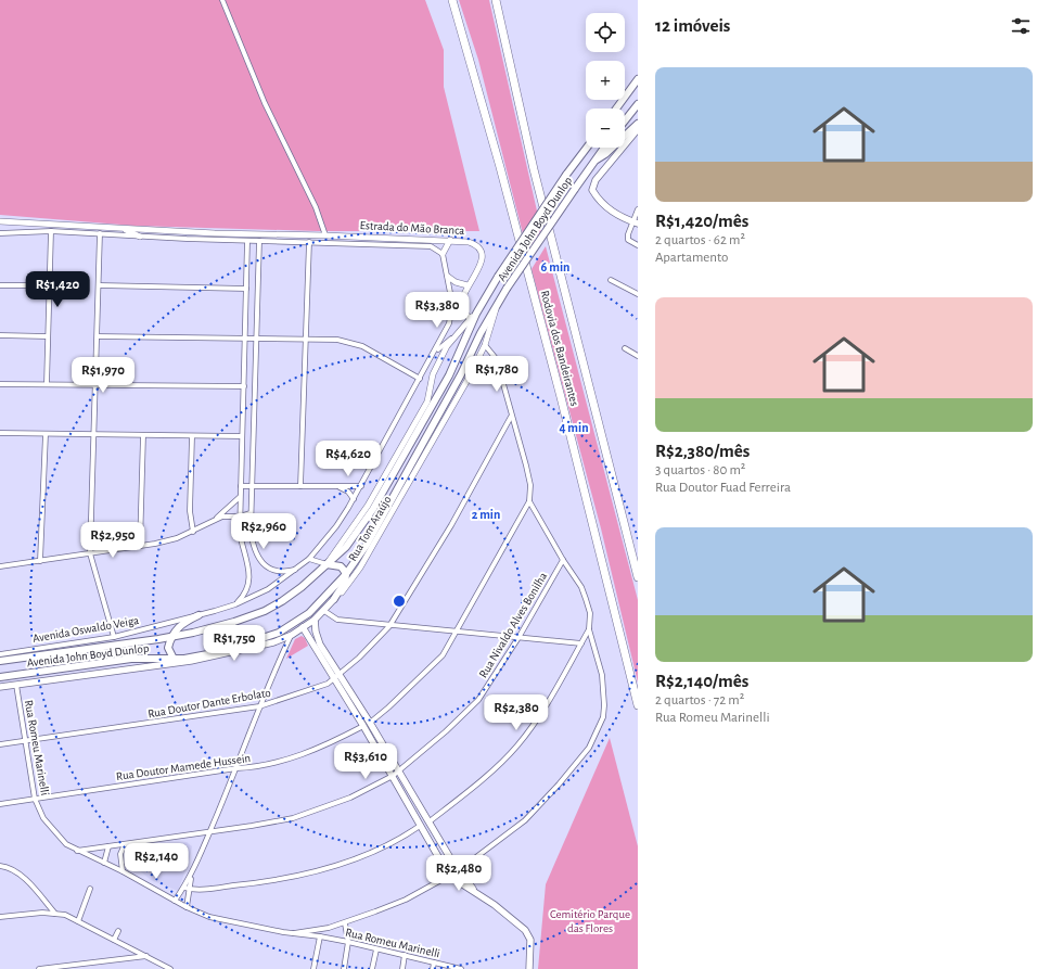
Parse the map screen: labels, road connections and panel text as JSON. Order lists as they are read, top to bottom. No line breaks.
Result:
{"streets":{"highway":["Rodovia dos Bandeirantes"],"main road":["Avenida John Boyd Dunlop"],"street":["Estrada do Mão Branca","Rua Tom Araújo","Rua Nivaldo Alves Bonilha","Avenida Oswaldo Veiga","Rua Doutor Dante Erbolato","Rua Romeu Marinelli","Rua Doutor Mamede Hussein"]},"crossings":[["Avenida John Boyd Dunlop","Rua Tom Araújo"],["Rua Nivaldo Alves Bonilha","Rua Romeu Marinelli"],["Rua Doutor Dante Erbolato","Rua Romeu Marinelli"],["Rua Romeu Marinelli","Rua Doutor Mamede Hussein"]],"parks":["Cemitério Parque das Flores"],"page":{"heading":"12 imóveis","map_buttons":["+","−"],"list":[{"name":"R$1,420/mês","note":"2 quartos · 62 m² · Apartamento"},{"name":"R$2,380/mês","note":"3 quartos · 80 m² · Rua Doutor Fuad Ferreira"},{"name":"R$2,140/mês","note":"2 quartos · 72 m² · Rua Romeu Marinelli"}],"price":["R$1,420","R$3,380","R$1,780","R$1,970","R$4,620","R$2,960","R$2,950","R$1,750","R$2,380","R$3,610","R$2,140","R$2,480"]},"rings":["6 min","4 min","2 min"]}
